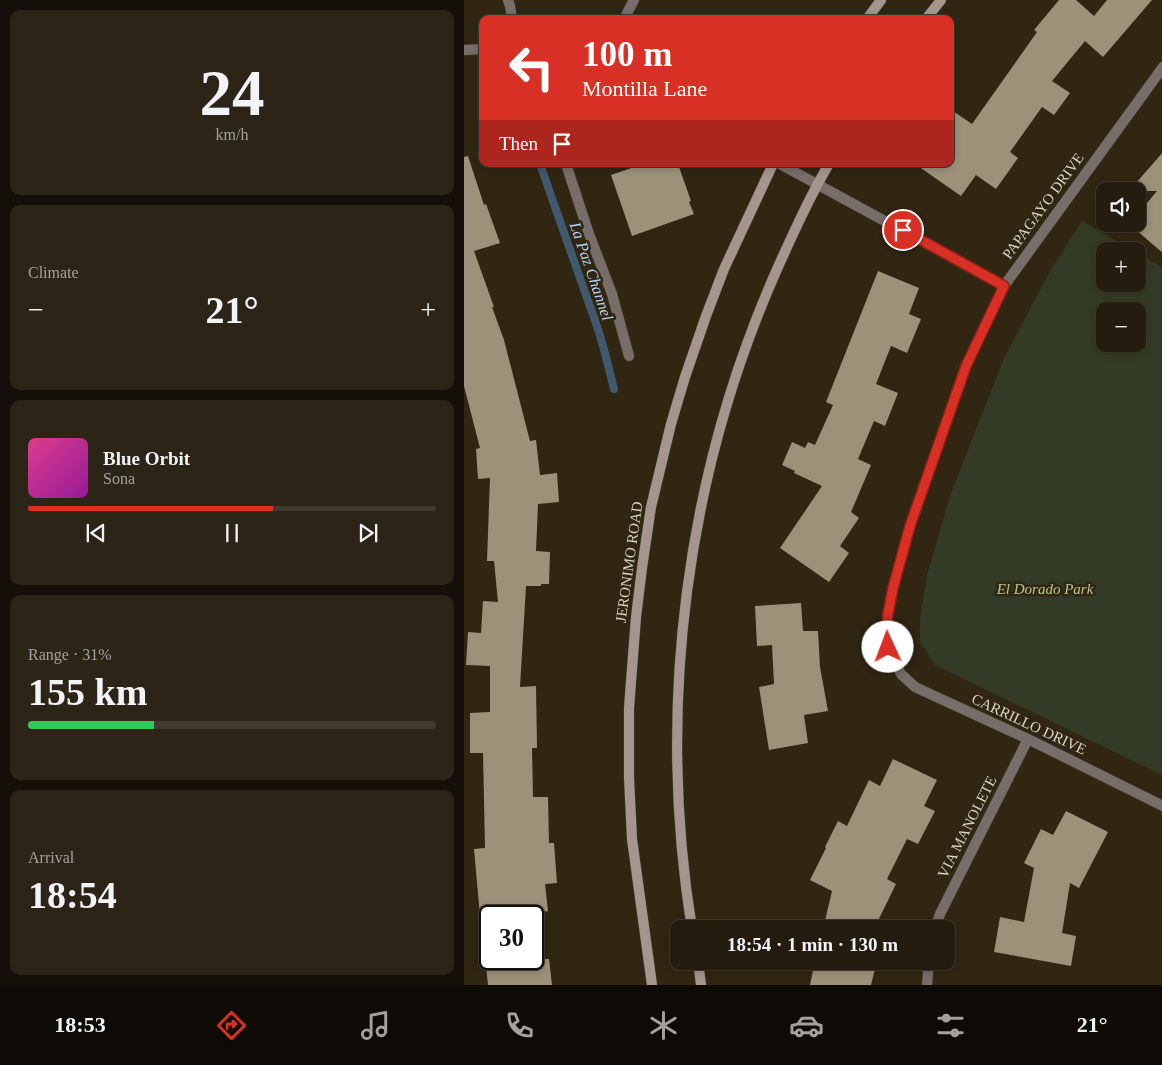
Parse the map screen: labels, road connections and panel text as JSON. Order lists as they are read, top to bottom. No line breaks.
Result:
{"streets":{"main road":["JERONIMO ROAD"],"street":["PAPAGAYO DRIVE","CARRILLO DRIVE","VIA MANOLETE"]},"crossings":[["PAPAGAYO DRIVE","CARRILLO DRIVE"],["CARRILLO DRIVE","VIA MANOLETE"]],"water":["La Paz Channel"],"parks":["El Dorado Park"],"page":{"tile":[["24","km/h"],"Climate",["Range · 31%","155 km"],["Arrival","18:54"]],"turn":["100 m","Montilla Lane"],"then":"Then","map_buttons":["+","−"],"heat":["−","21°","+"],"song":["Blue Orbit","Sona"],"limit":"30","trip":"18:54 · 1 min · 130 m","tabs":["18:53","21°"]}}
